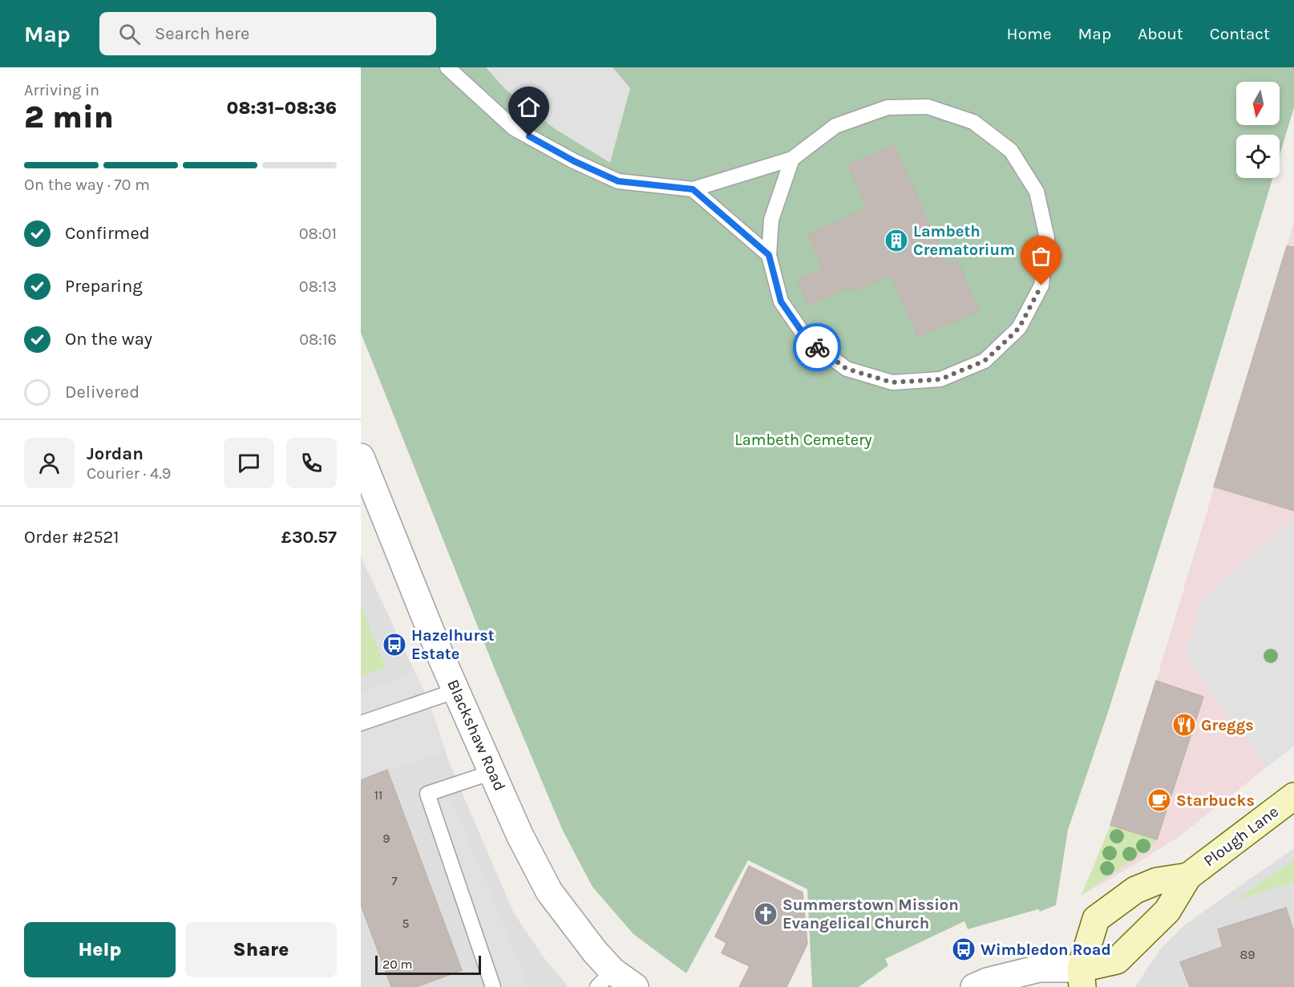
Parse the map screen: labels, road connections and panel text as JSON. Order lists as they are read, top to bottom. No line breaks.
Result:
{"streets":{"main road":["Plough Lane"],"street":["Blackshaw Road"]},"parks":["Lambeth Cemetery"],"places":{"building":["Lambeth Crematorium"],"bus stop":["Hazelhurst Estate","Wimbledon Road"],"restaurant":["Greggs"],"cafe":["Starbucks"],"church":["Summerstown Mission Evangelical Church"]},"house_numbers":["11","9","7","5","89"],"scale_bar":"20 m","north":"bottom","page":{"header":"Map","search":"Search here","nav":["Home","Map","About","Contact"],"heading":["2 min","Arriving in","08:31–08:36"],"panel":["Jordan","Courier · 4.9","Order #2521","£30.57"],"bar":"On the way · 70 m","list":[["Confirmed","08:01"],["Preparing","08:13"],["On the way","08:16"],"Delivered"],"buttons":["Help","Share"],"scale":"20 m"}}
